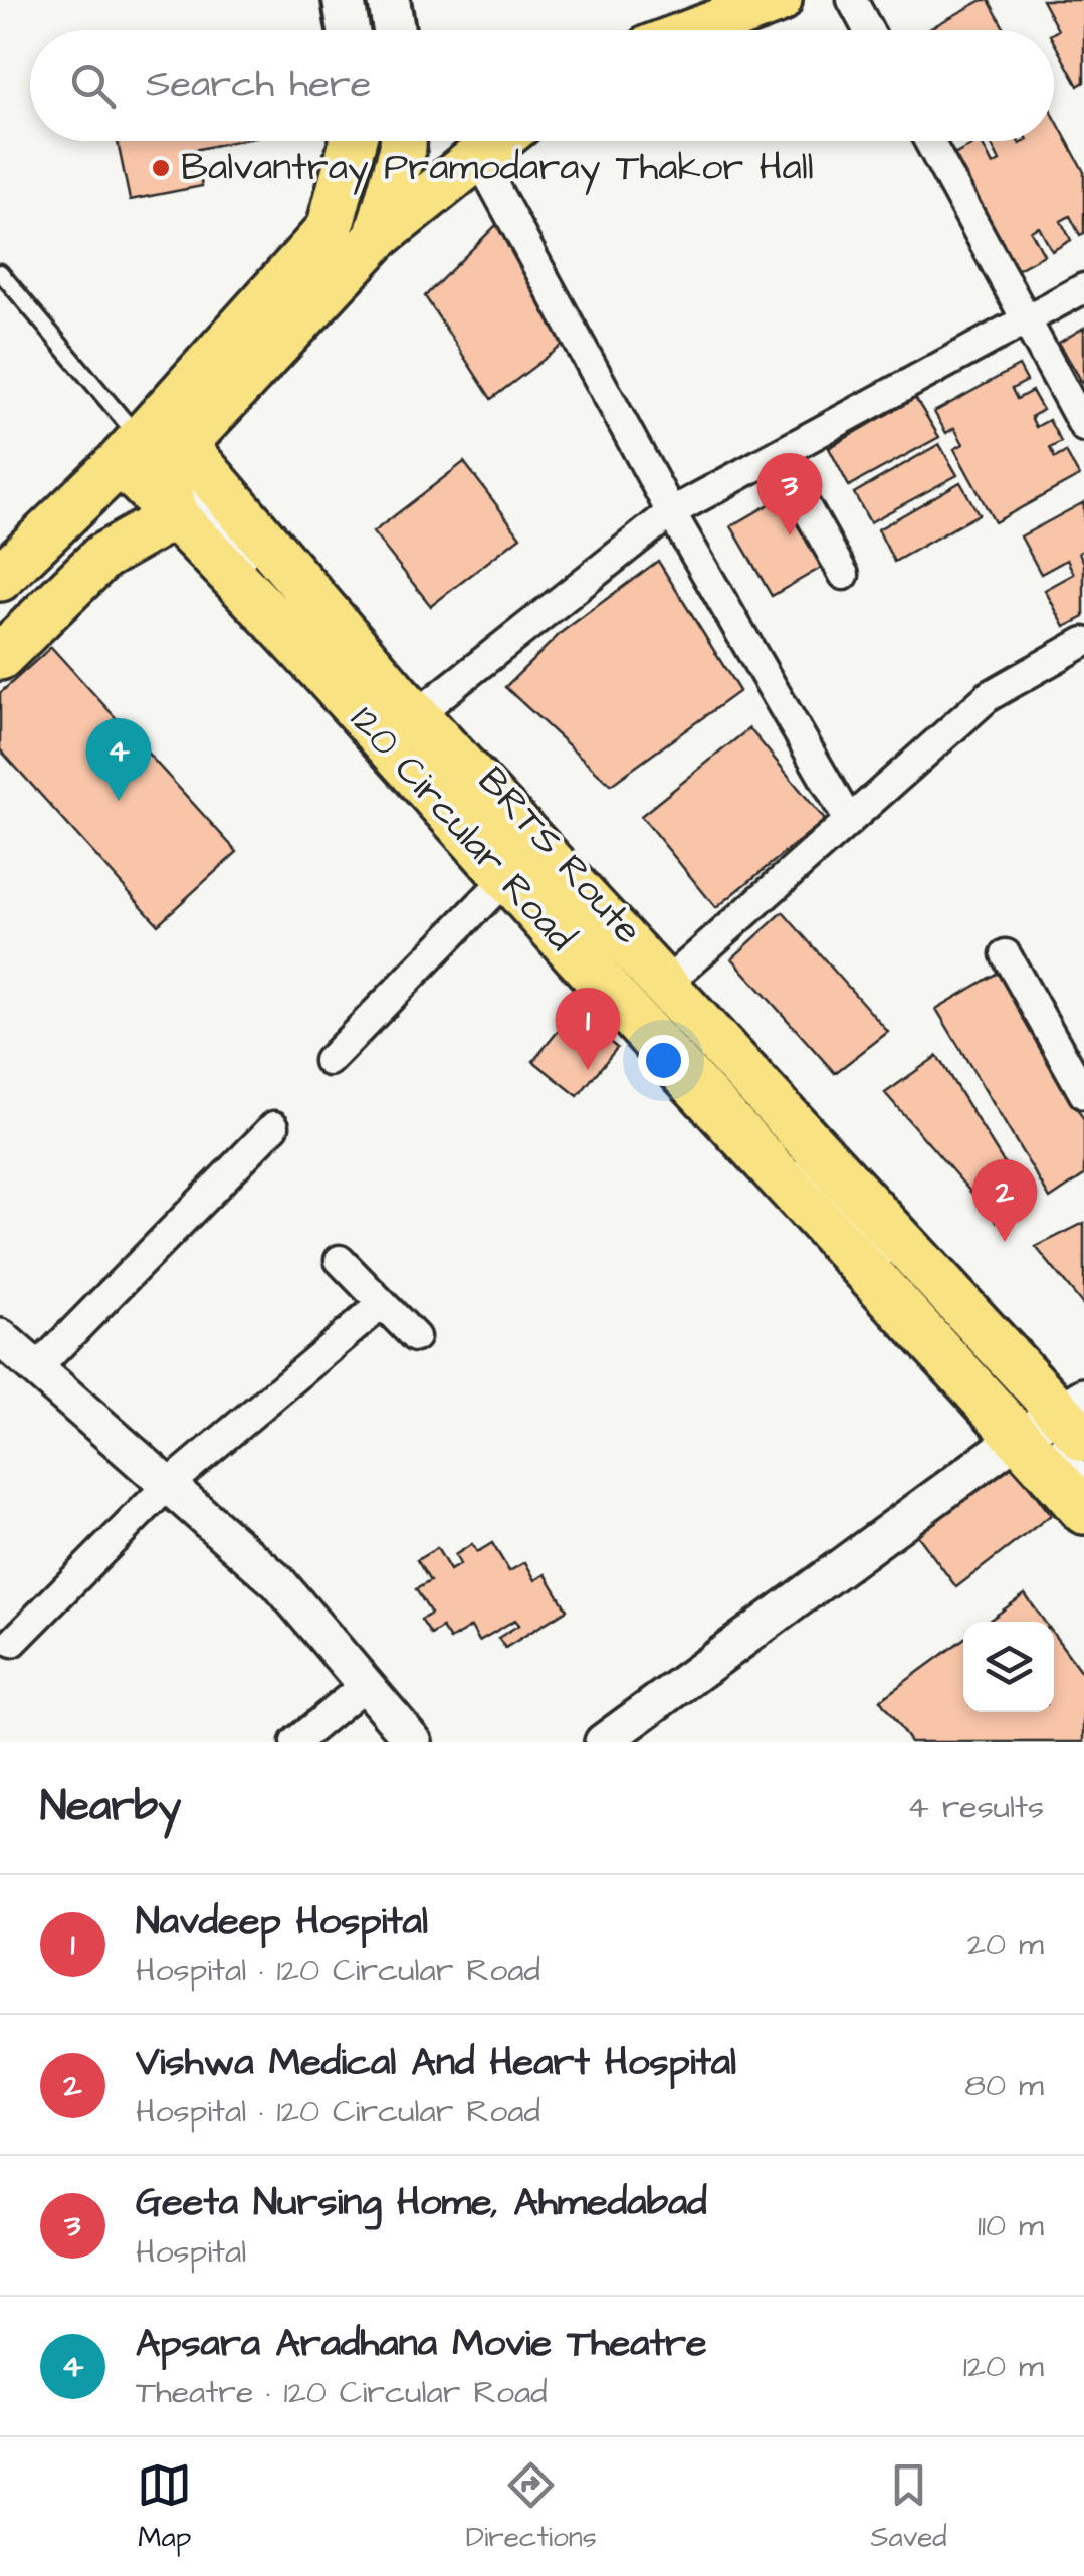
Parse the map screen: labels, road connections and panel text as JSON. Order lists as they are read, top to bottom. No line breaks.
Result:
{"streets":{"main road":["120 Circular Road"]},"places":["Balvantray Pramodaray Thakor Hall"],"page":{"search":"Search here","pins":["3","4","1","2"],"heading":["Nearby","4 results"],"list":[{"mark":"1","name":"Navdeep Hospital","note":"Hospital · 120 Circular Road","value":"20 m"},{"mark":"2","name":"Vishwa Medical And Heart Hospital","note":"Hospital · 120 Circular Road","value":"80 m"},{"mark":"3","name":"Geeta Nursing Home, Ahmedabad","note":"Hospital","value":"110 m"},{"mark":"4","name":"Apsara Aradhana Movie Theatre","note":"Theatre · 120 Circular Road","value":"120 m"}],"nav":["Map","Directions","Saved"]}}
